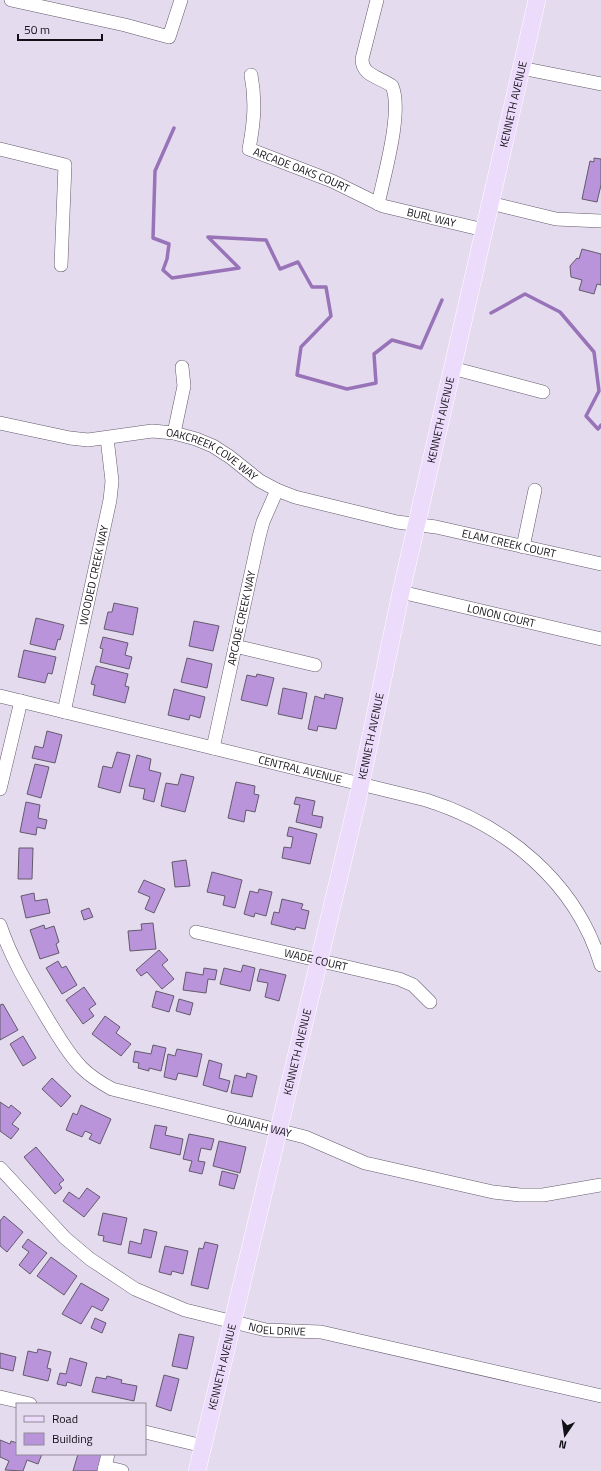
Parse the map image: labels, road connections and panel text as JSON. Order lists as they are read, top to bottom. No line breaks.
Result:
{"streets":{"main road":["KENNETH AVENUE"],"street":["ARCADE OAKS COURT","BURL WAY","OAKCREEK COVE WAY","ELAM CREEK COURT","WOODED CREEK WAY","LONON COURT","ARCADE CREEK WAY","CENTRAL AVENUE","WADE COURT","QUANAH WAY","NOEL DRIVE"]},"crossings":[["KENNETH AVENUE","BURL WAY"],["KENNETH AVENUE","OAKCREEK COVE WAY"],["KENNETH AVENUE","ELAM CREEK COURT"],["KENNETH AVENUE","LONON COURT"],["KENNETH AVENUE","CENTRAL AVENUE"],["KENNETH AVENUE","WADE COURT"],["KENNETH AVENUE","QUANAH WAY"],["KENNETH AVENUE","NOEL DRIVE"],["ARCADE OAKS COURT","BURL WAY"],["OAKCREEK COVE WAY","ELAM CREEK COURT"],["OAKCREEK COVE WAY","WOODED CREEK WAY"],["OAKCREEK COVE WAY","ARCADE CREEK WAY"],["WOODED CREEK WAY","CENTRAL AVENUE"],["ARCADE CREEK WAY","CENTRAL AVENUE"]],"legend":["Road","Building"],"scale_bar":"50 m","north":"bottom"}
